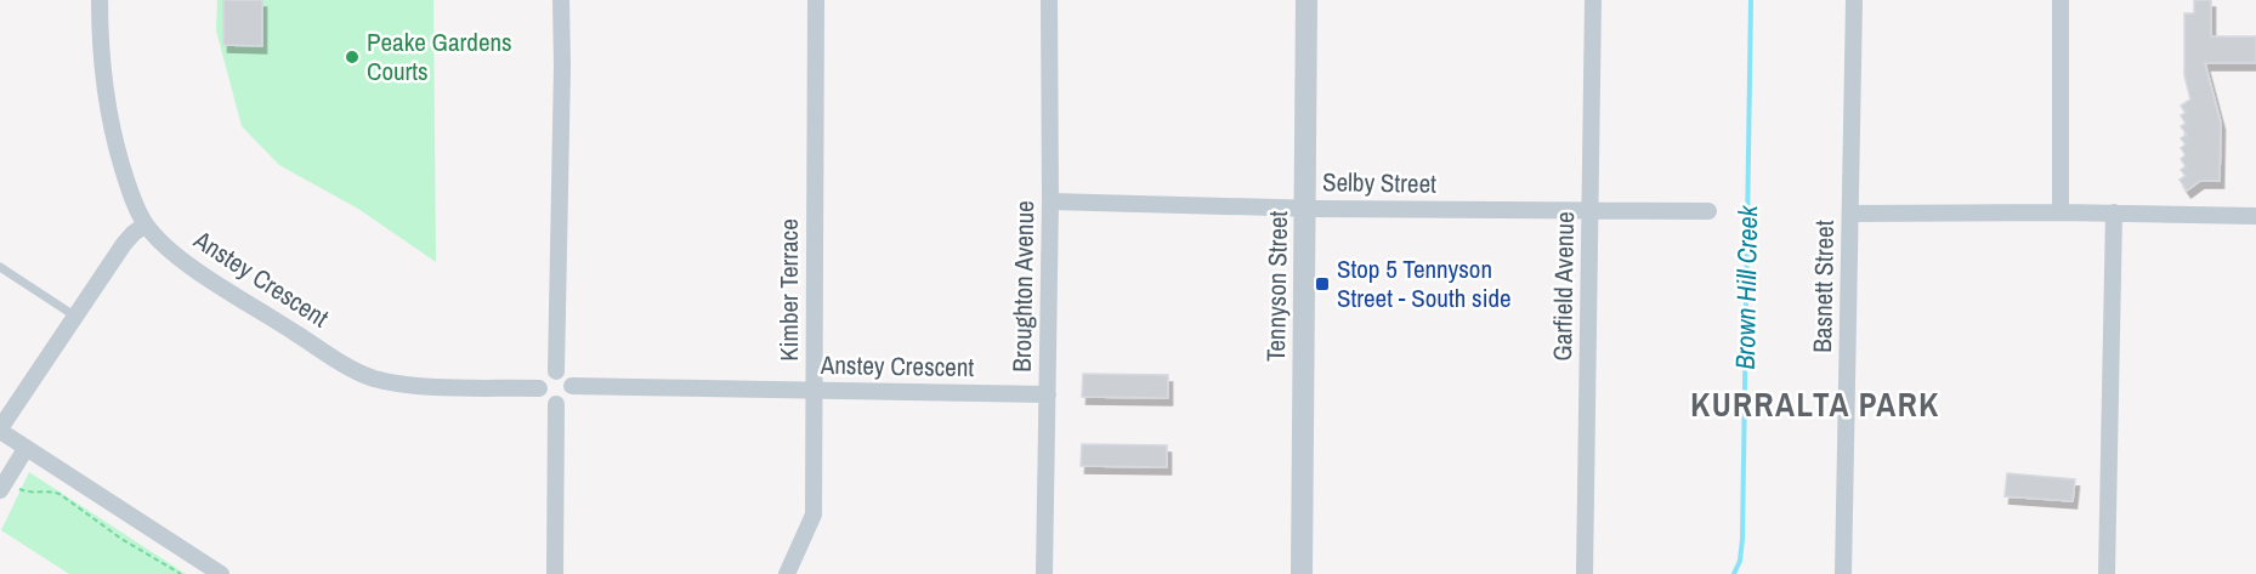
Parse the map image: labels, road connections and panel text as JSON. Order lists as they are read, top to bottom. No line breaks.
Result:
{"streets":{"street":["Selby Street","Anstey Crescent","Broughton Avenue","Tennyson Street","Garfield Avenue","Basnett Street","Kimber Terrace"]},"crossings":[["Selby Street","Broughton Avenue"],["Selby Street","Tennyson Street"],["Selby Street","Garfield Avenue"],["Anstey Crescent","Broughton Avenue"],["Anstey Crescent","Kimber Terrace"]],"districts":["KURRALTA PARK"],"water":["Brown Hill Creek"],"places":{"other":["Peake Gardens Courts"],"transit":["Stop 5 Tennyson Street - South side"]}}
